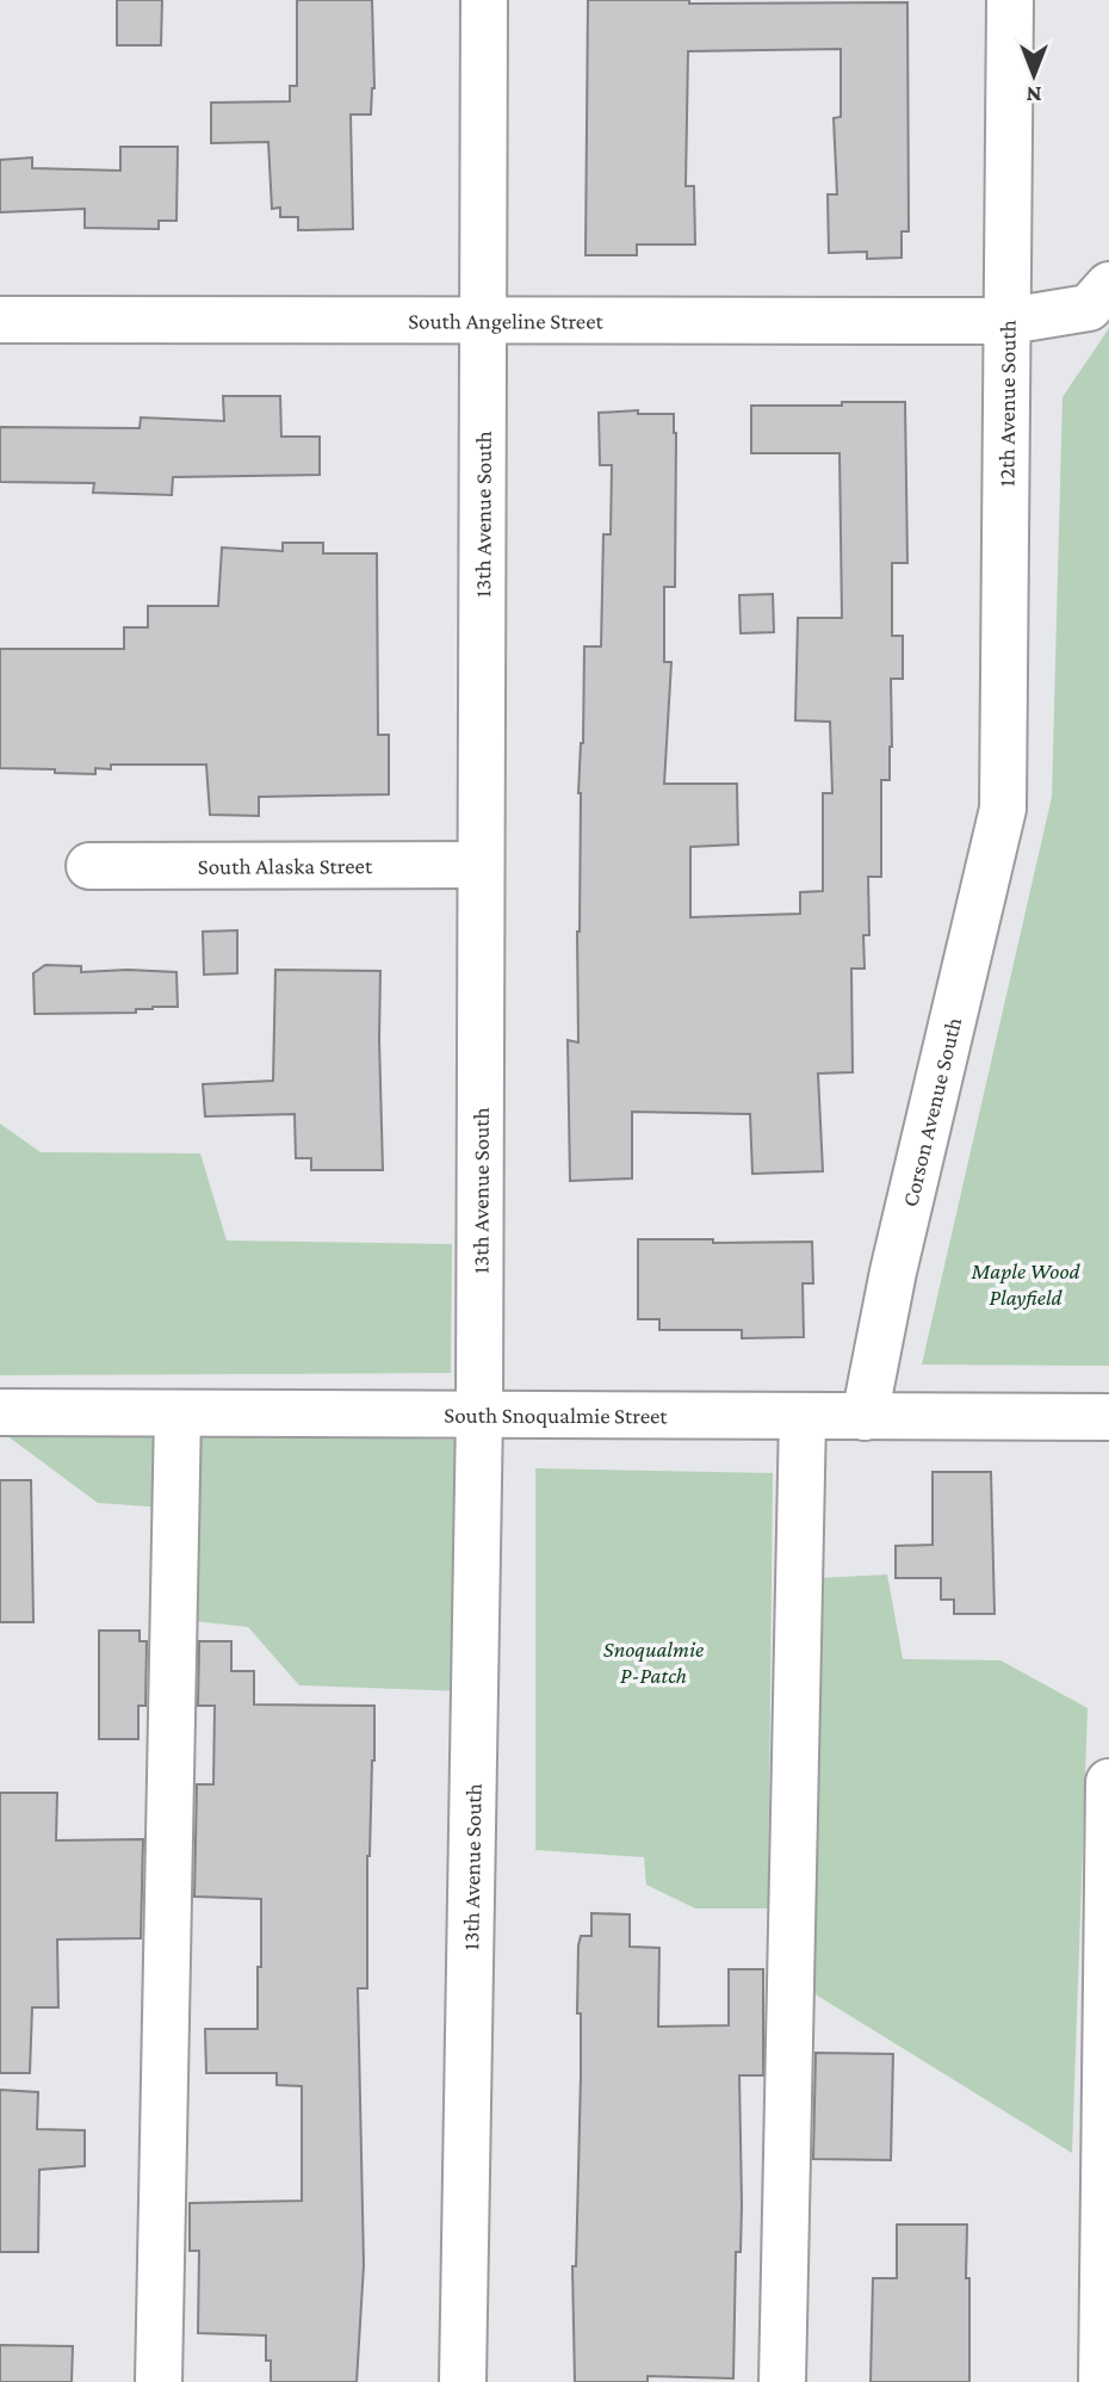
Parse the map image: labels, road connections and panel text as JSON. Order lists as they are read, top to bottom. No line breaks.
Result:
{"streets":{"street":["South Angeline Street","12th Avenue South","13th Avenue South","South Alaska Street","Corson Avenue South","South Snoqualmie Street"]},"crossings":[["South Angeline Street","12th Avenue South"],["South Angeline Street","13th Avenue South"],["12th Avenue South","Corson Avenue South"],["13th Avenue South","South Alaska Street"],["13th Avenue South","South Snoqualmie Street"],["Corson Avenue South","South Snoqualmie Street"]],"parks":["Maple Wood Playfield","Snoqualmie P-Patch"],"north":"bottom"}
